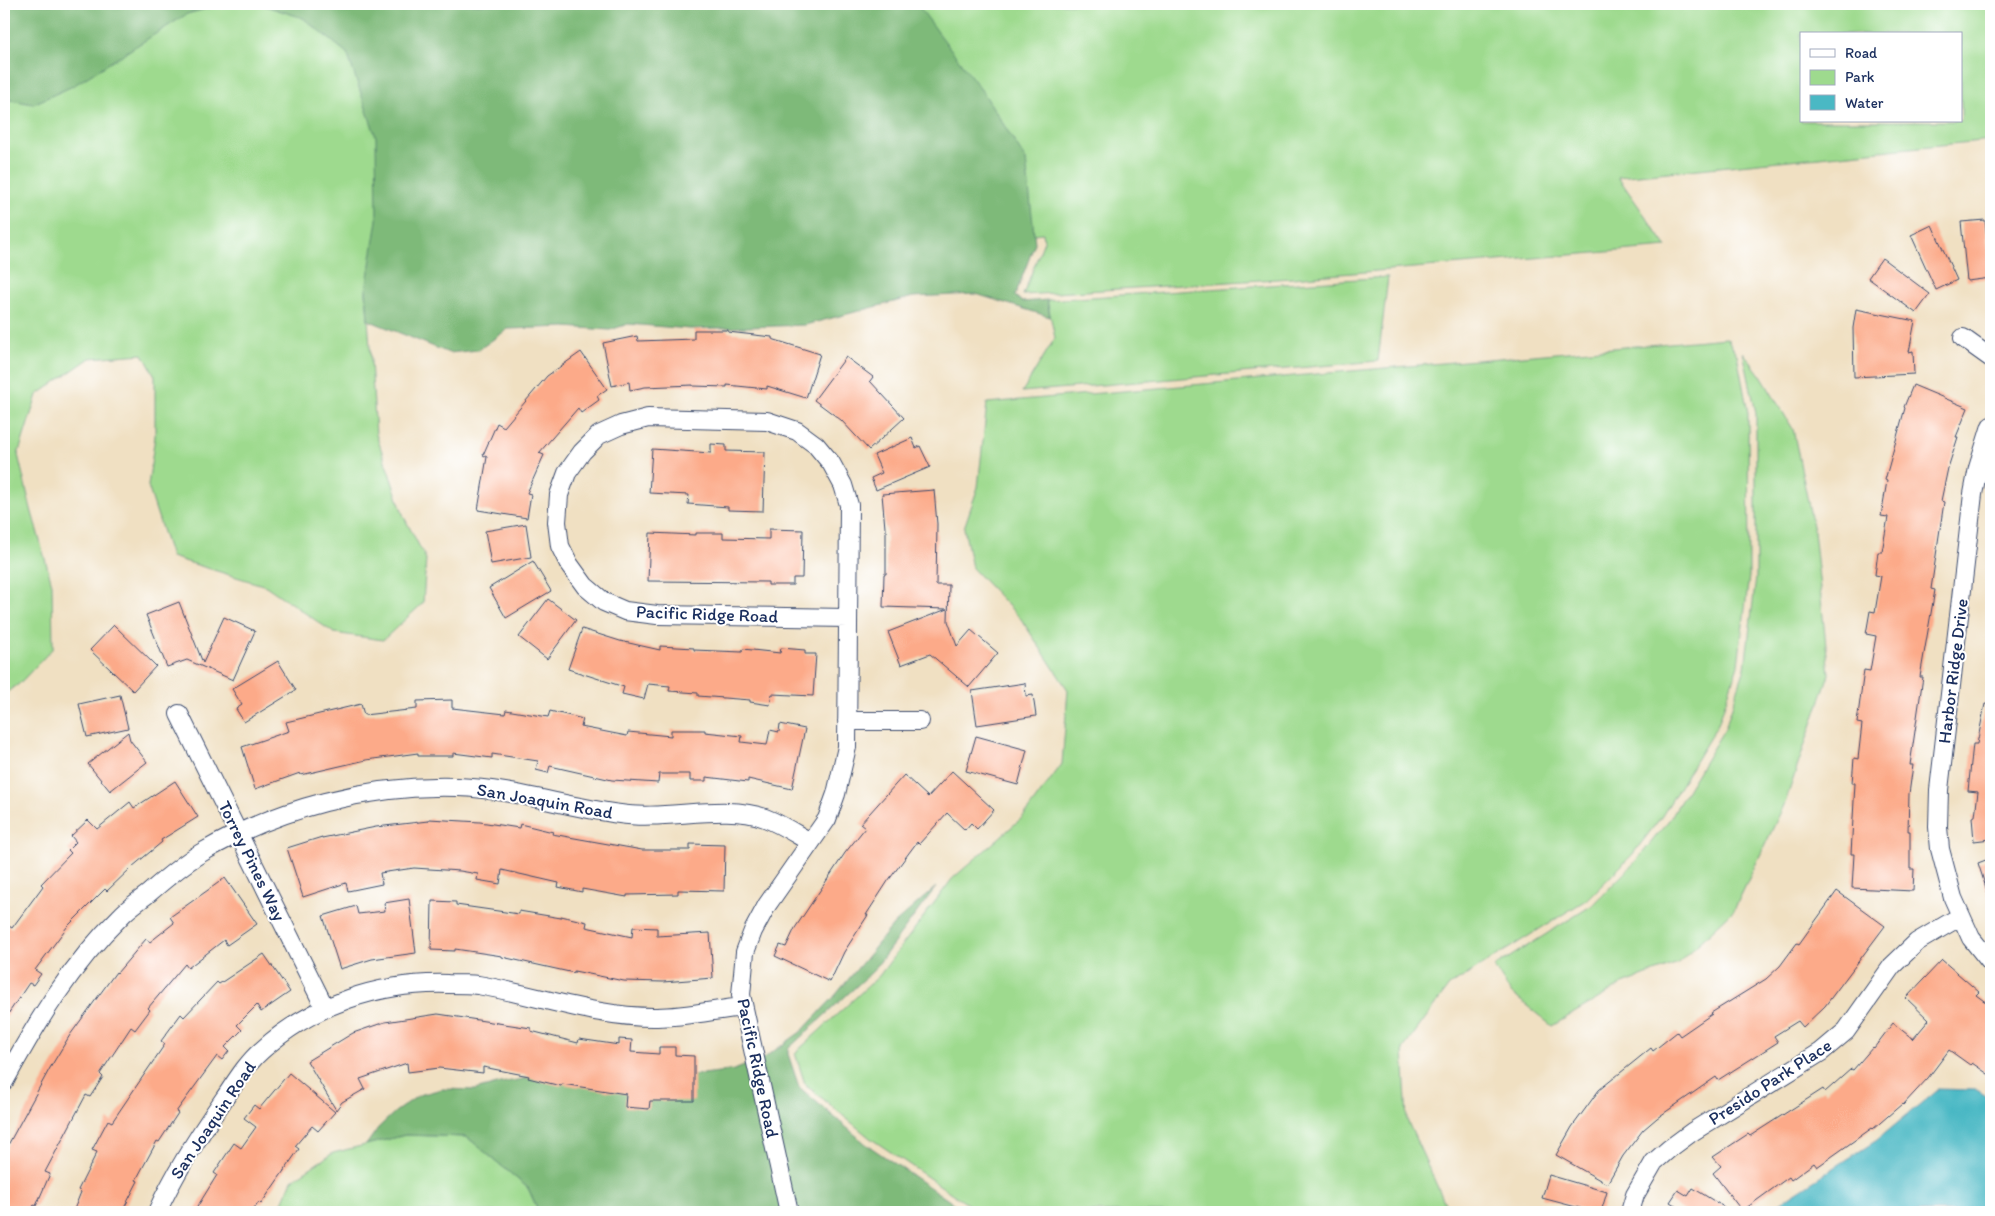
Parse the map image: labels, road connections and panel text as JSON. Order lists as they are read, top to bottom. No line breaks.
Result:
{"streets":{"street":["Pacific Ridge Road","Harbor Ridge Drive","San Joaquin Road","Torrey Pines Way","Presido Park Place"]},"crossings":[["Pacific Ridge Road","San Joaquin Road"],["Harbor Ridge Drive","Presido Park Place"],["San Joaquin Road","Torrey Pines Way"]],"legend":["Road","Park","Water"]}
